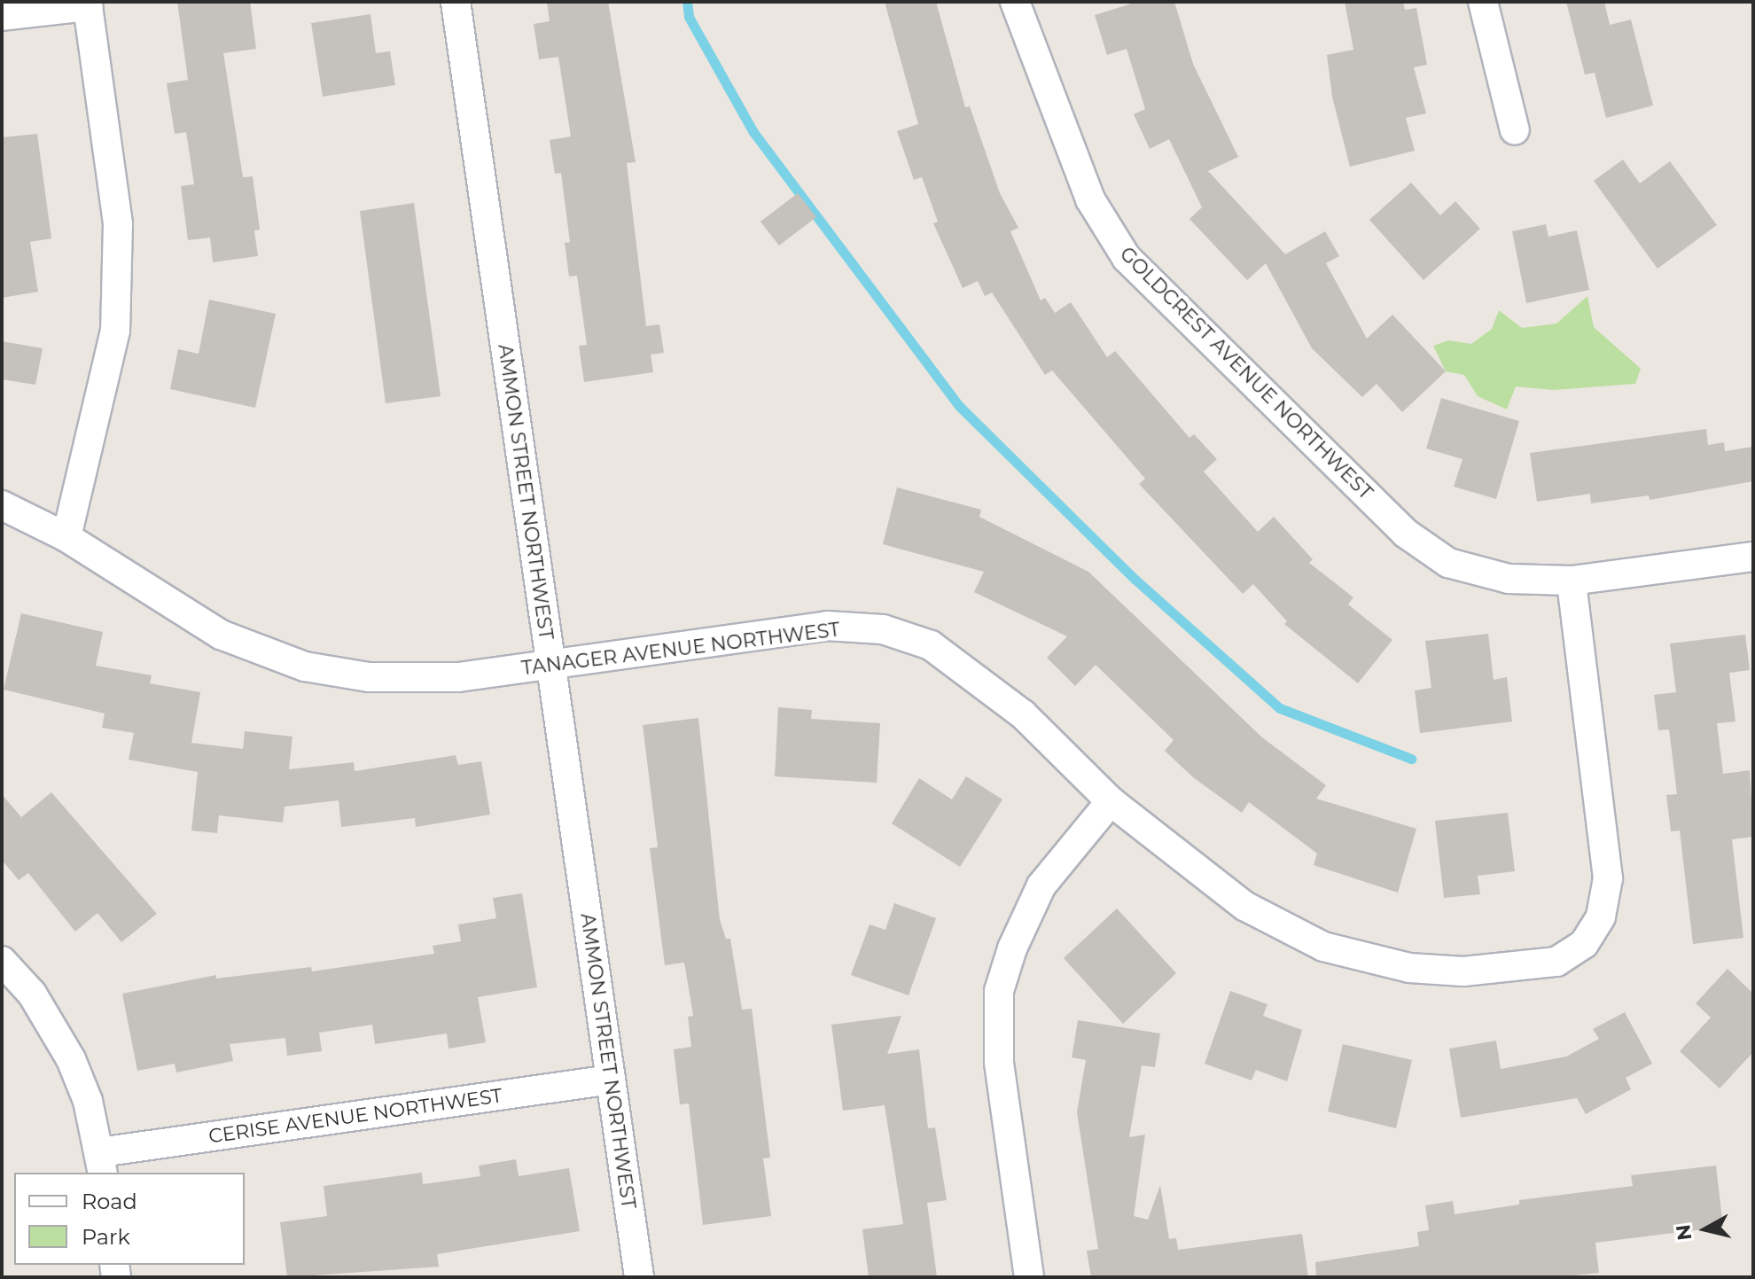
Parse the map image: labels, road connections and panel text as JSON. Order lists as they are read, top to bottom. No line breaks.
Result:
{"streets":{"street":["GOLDCREST AVENUE NORTHWEST","AMMON STREET NORTHWEST","TANAGER AVENUE NORTHWEST","CERISE AVENUE NORTHWEST"]},"crossings":[["GOLDCREST AVENUE NORTHWEST","TANAGER AVENUE NORTHWEST"],["AMMON STREET NORTHWEST","TANAGER AVENUE NORTHWEST"],["AMMON STREET NORTHWEST","CERISE AVENUE NORTHWEST"]],"legend":["Road","Park"],"north":"left"}
